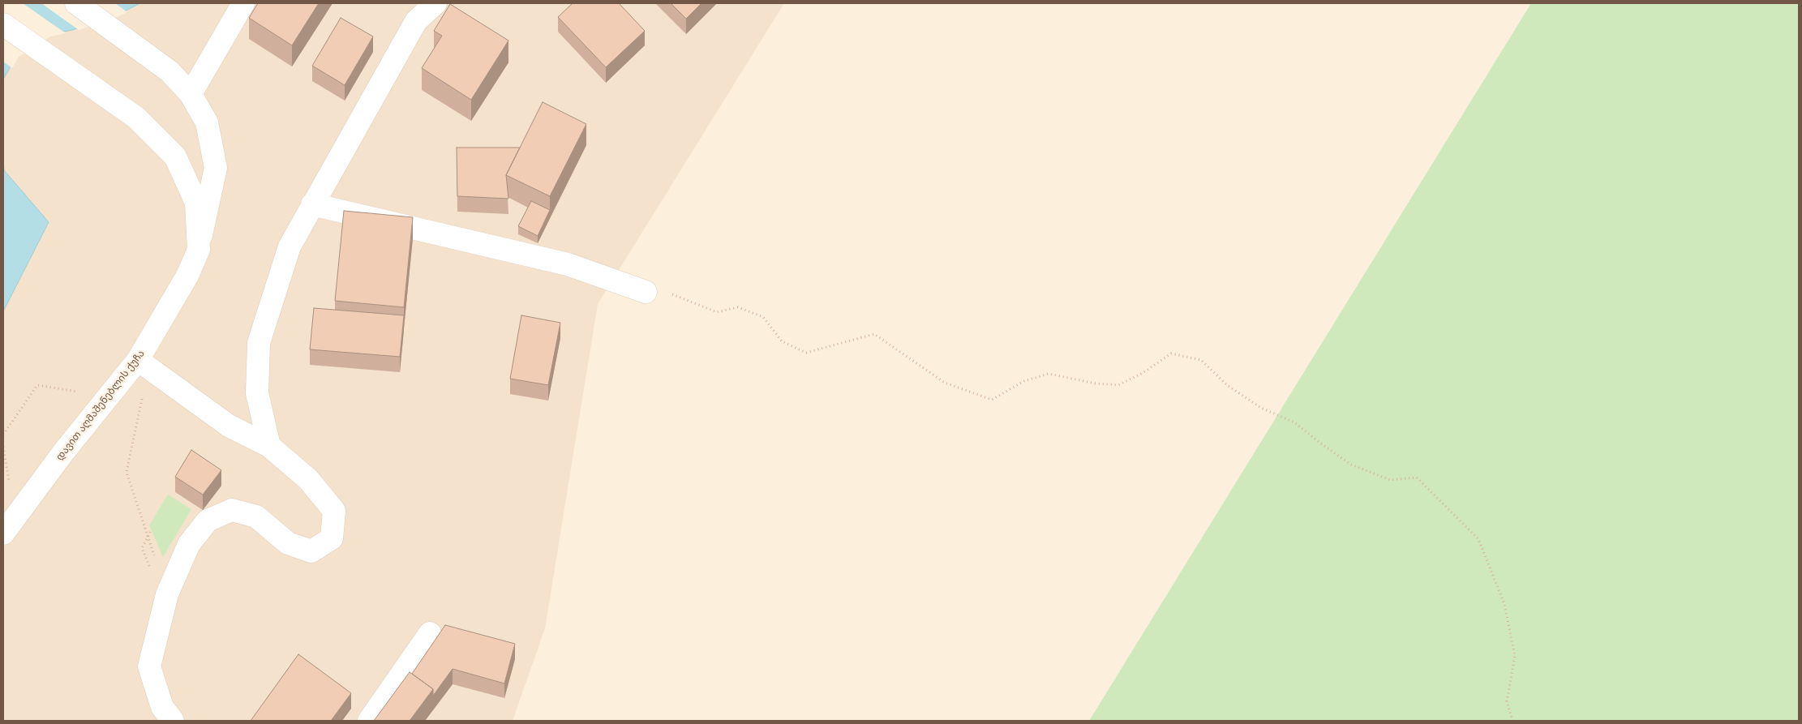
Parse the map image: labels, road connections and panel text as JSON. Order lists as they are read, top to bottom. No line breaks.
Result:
{"streets":{"street":["დავით აღმაშენებლის ქუჩა"]}}
